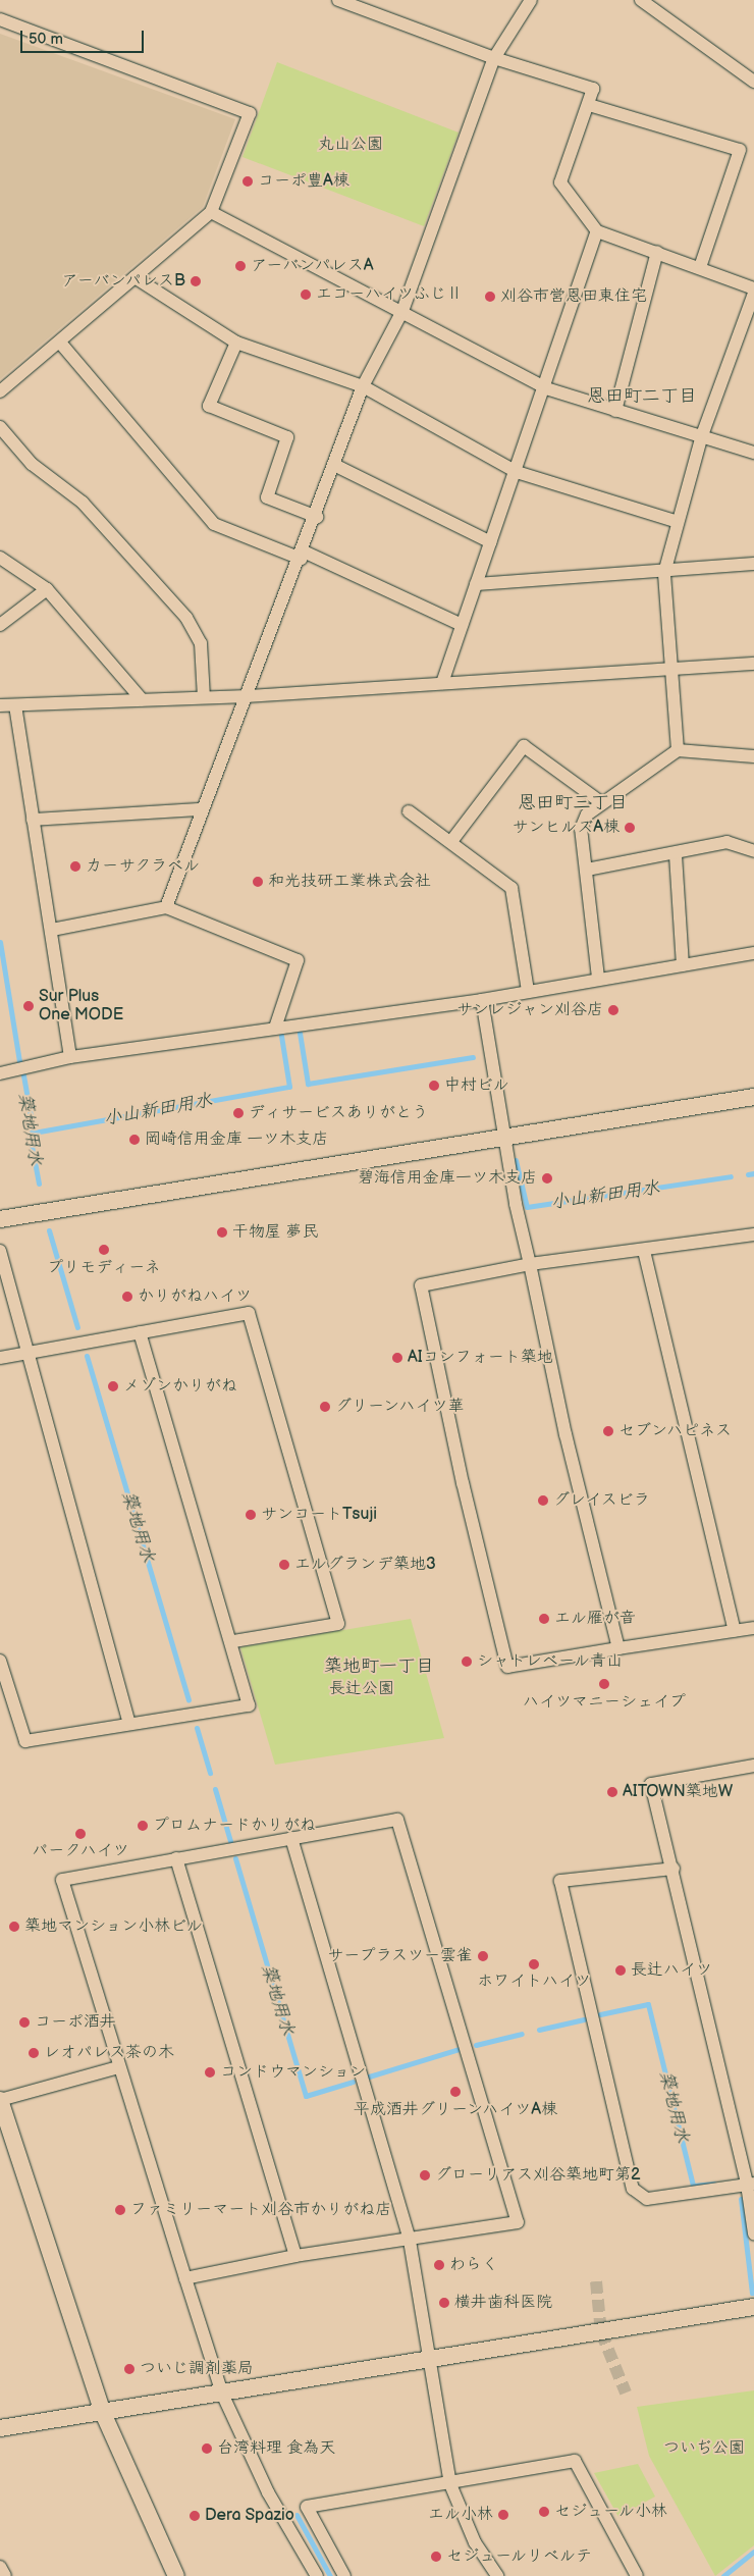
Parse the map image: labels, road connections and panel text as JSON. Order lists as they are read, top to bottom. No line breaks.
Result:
{"districts":["恩田町二丁目","恩田町三丁目","築地町一丁目"],"water":["小山新田用水","築地用水"],"parks":["丸山公園","長辻公園","ついぢ公園"],"places":["コーポ豊A棟","アーバンパレスA","アーバンパレスB","エコーハイツふじⅡ","刈谷市営恩田東住宅","サンヒルズA棟","カーサクラベル","和光技研工業株式会社","Sur Plus One MODE","サンレジャン刈谷店","中村ビル","ディサービスありがとう","岡崎信用金庫 一ツ木支店","碧海信用金庫一ツ木支店","干物屋 夢民","プリモディーネ","かりがねハイツ","AIコンフォート築地","メゾンかりがね","グリーンハイツ華","セブンハピネス","グレイスビラ","サンコートTsuji","エルグランデ築地3","エル雁が音","シャトレベール青山","ハイツマニーシェイプ","AITOWN築地W","プロムナードかりがね","パークハイツ","築地マンション小林ビル","サープラスツー雲雀","ホワイトハイツ","長辻ハイツ","コーポ酒井","レオパレス茶の木","コンドウマンション","平成酒井グリーンハイツA棟","グローリアス刈谷築地町第2","ファミリーマート刈谷市かりがね店","わらく","横井歯科医院","ついじ調剤薬局","台湾料理 食為天","セジュール小林","エル小林","Dera Spazio","セジュールリベルテ"],"scale_bar":"50 m"}
